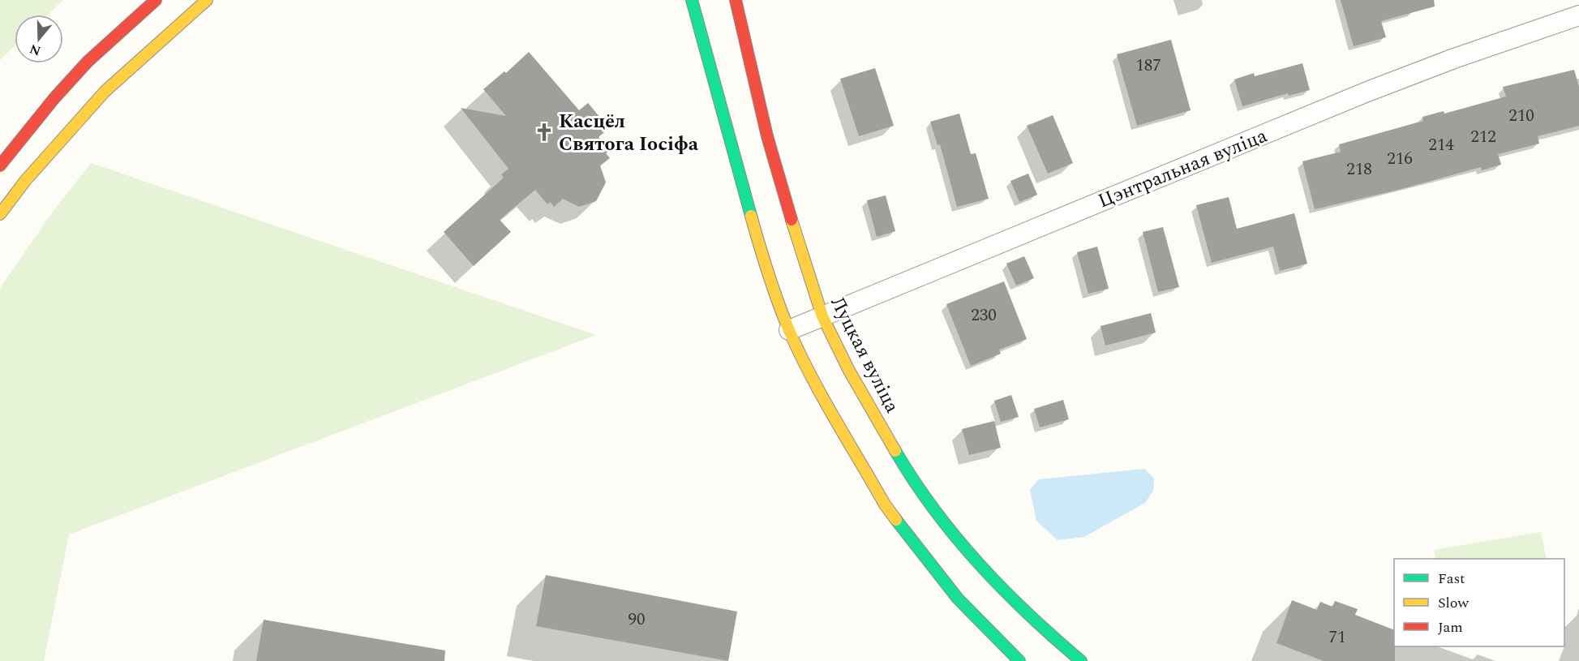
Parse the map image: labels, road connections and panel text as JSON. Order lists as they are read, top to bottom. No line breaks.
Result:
{"streets":{"street":["Цэнтральная вуліца","Луцкая вуліца"]},"crossings":[["Цэнтральная вуліца","Луцкая вуліца"]],"places":{"church":["Касцёл Святога Іосіфа"]},"house_numbers":["187","210","212","214","216","218","230","90","71"],"legend":["Fast","Slow","Jam"],"north":"bottom"}
